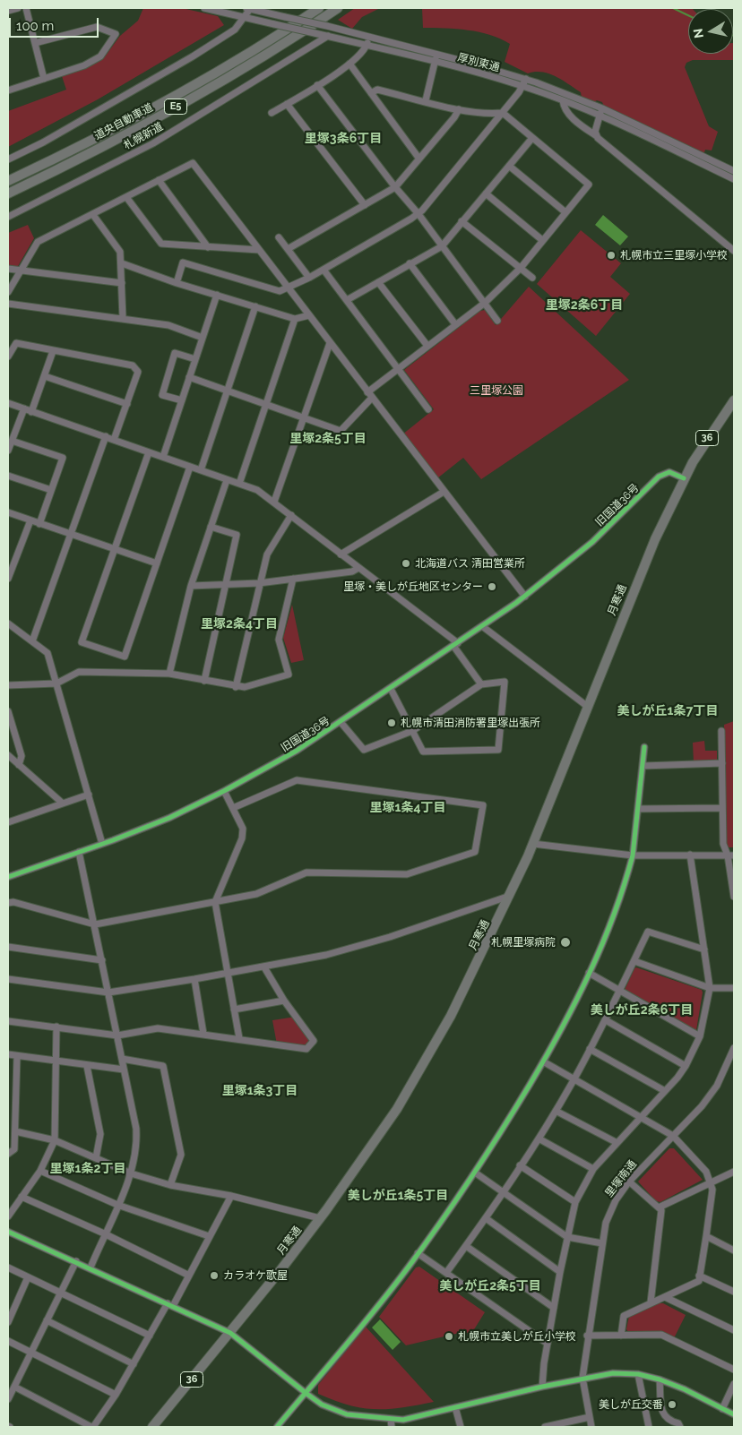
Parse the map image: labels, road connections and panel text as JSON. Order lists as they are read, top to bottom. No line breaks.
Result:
{"streets":{"highway":["E5","道央自動車道","36","月寒通"],"street":["厚別東通","札幌新道","旧国道36号","里塚南通"]},"crossings":[["厚別東通","札幌新道"],["旧国道36号","月寒通"]],"districts":["里塚3条6丁目","里塚2条6丁目","里塚2条5丁目","里塚2条4丁目","美しが丘1条7丁目","里塚1条4丁目","美しが丘2条6丁目","里塚1条3丁目","里塚1条2丁目","美しが丘1条5丁目","美しが丘2条5丁目"],"parks":["三里塚公園"],"places":["札幌市立三里塚小学校","北海道バス 清田営業所","里塚・美しが丘地区センター","札幌市清田消防署里塚出張所","札幌里塚病院","カラオケ歌屋","札幌市立美しが丘小学校","美しが丘交番"],"scale_bar":"100 m","north":"left"}
